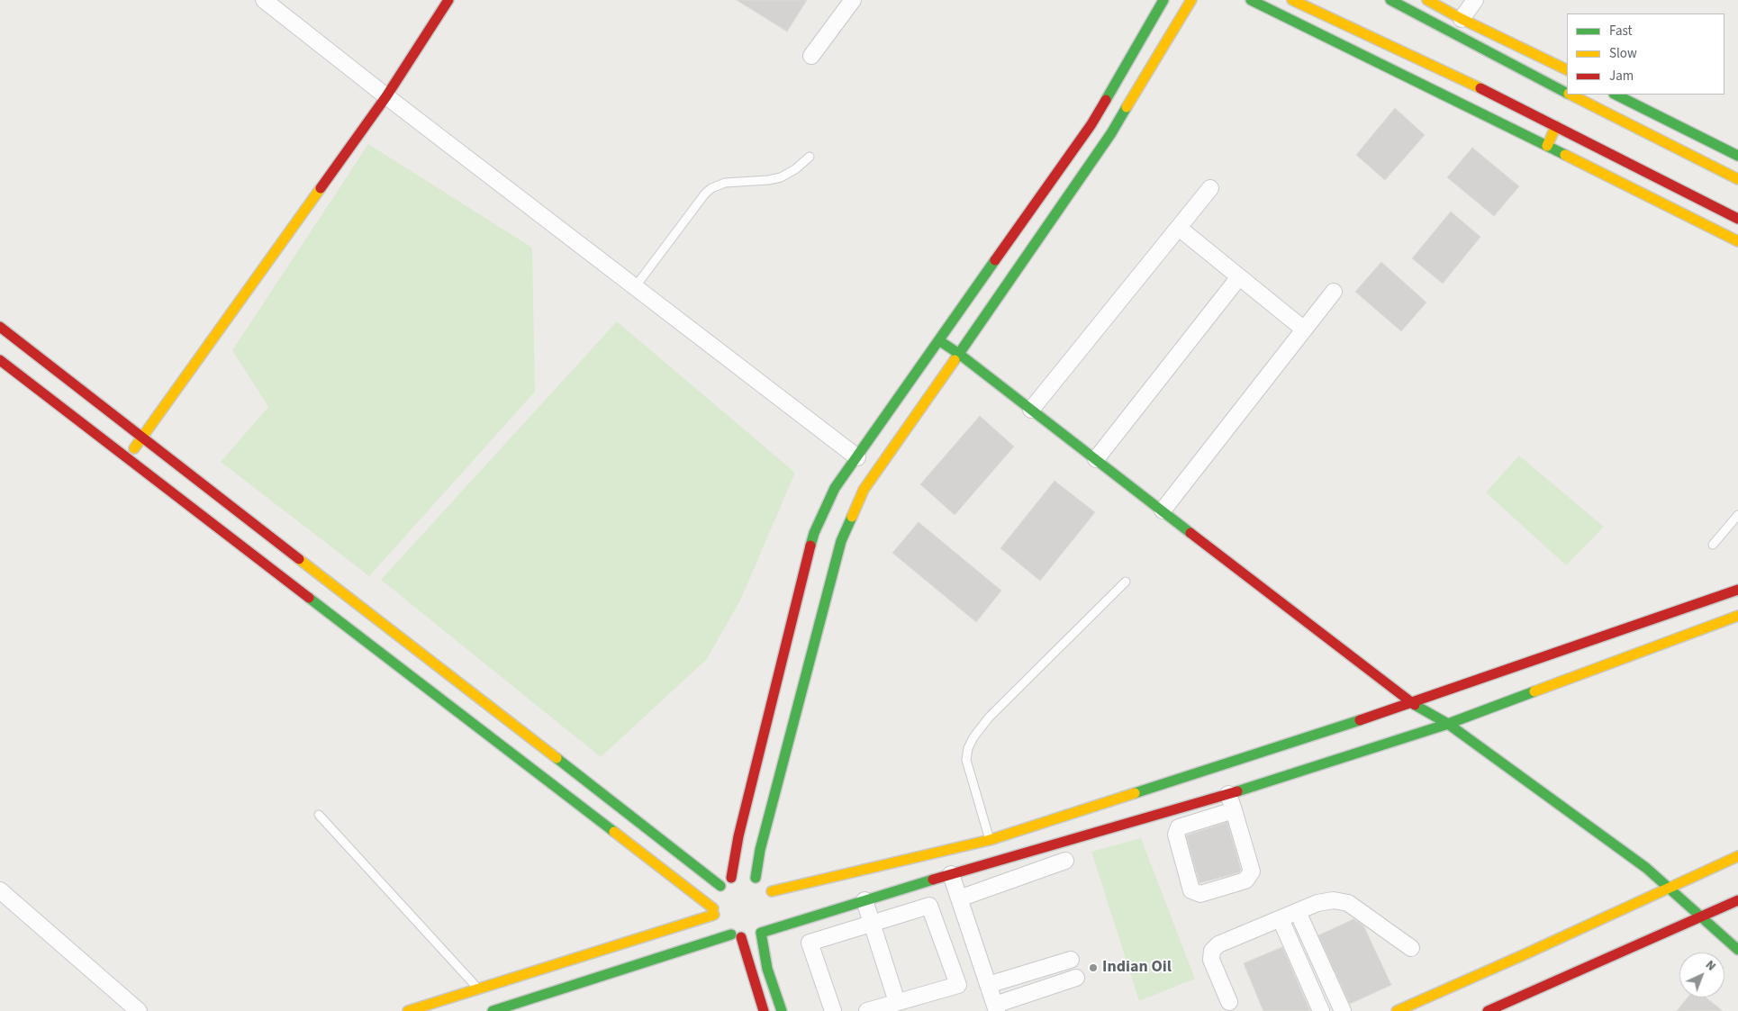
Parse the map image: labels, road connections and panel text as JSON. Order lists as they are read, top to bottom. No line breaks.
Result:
{"places":["Indian Oil"],"legend":["Fast","Slow","Jam"],"north":"top right"}
